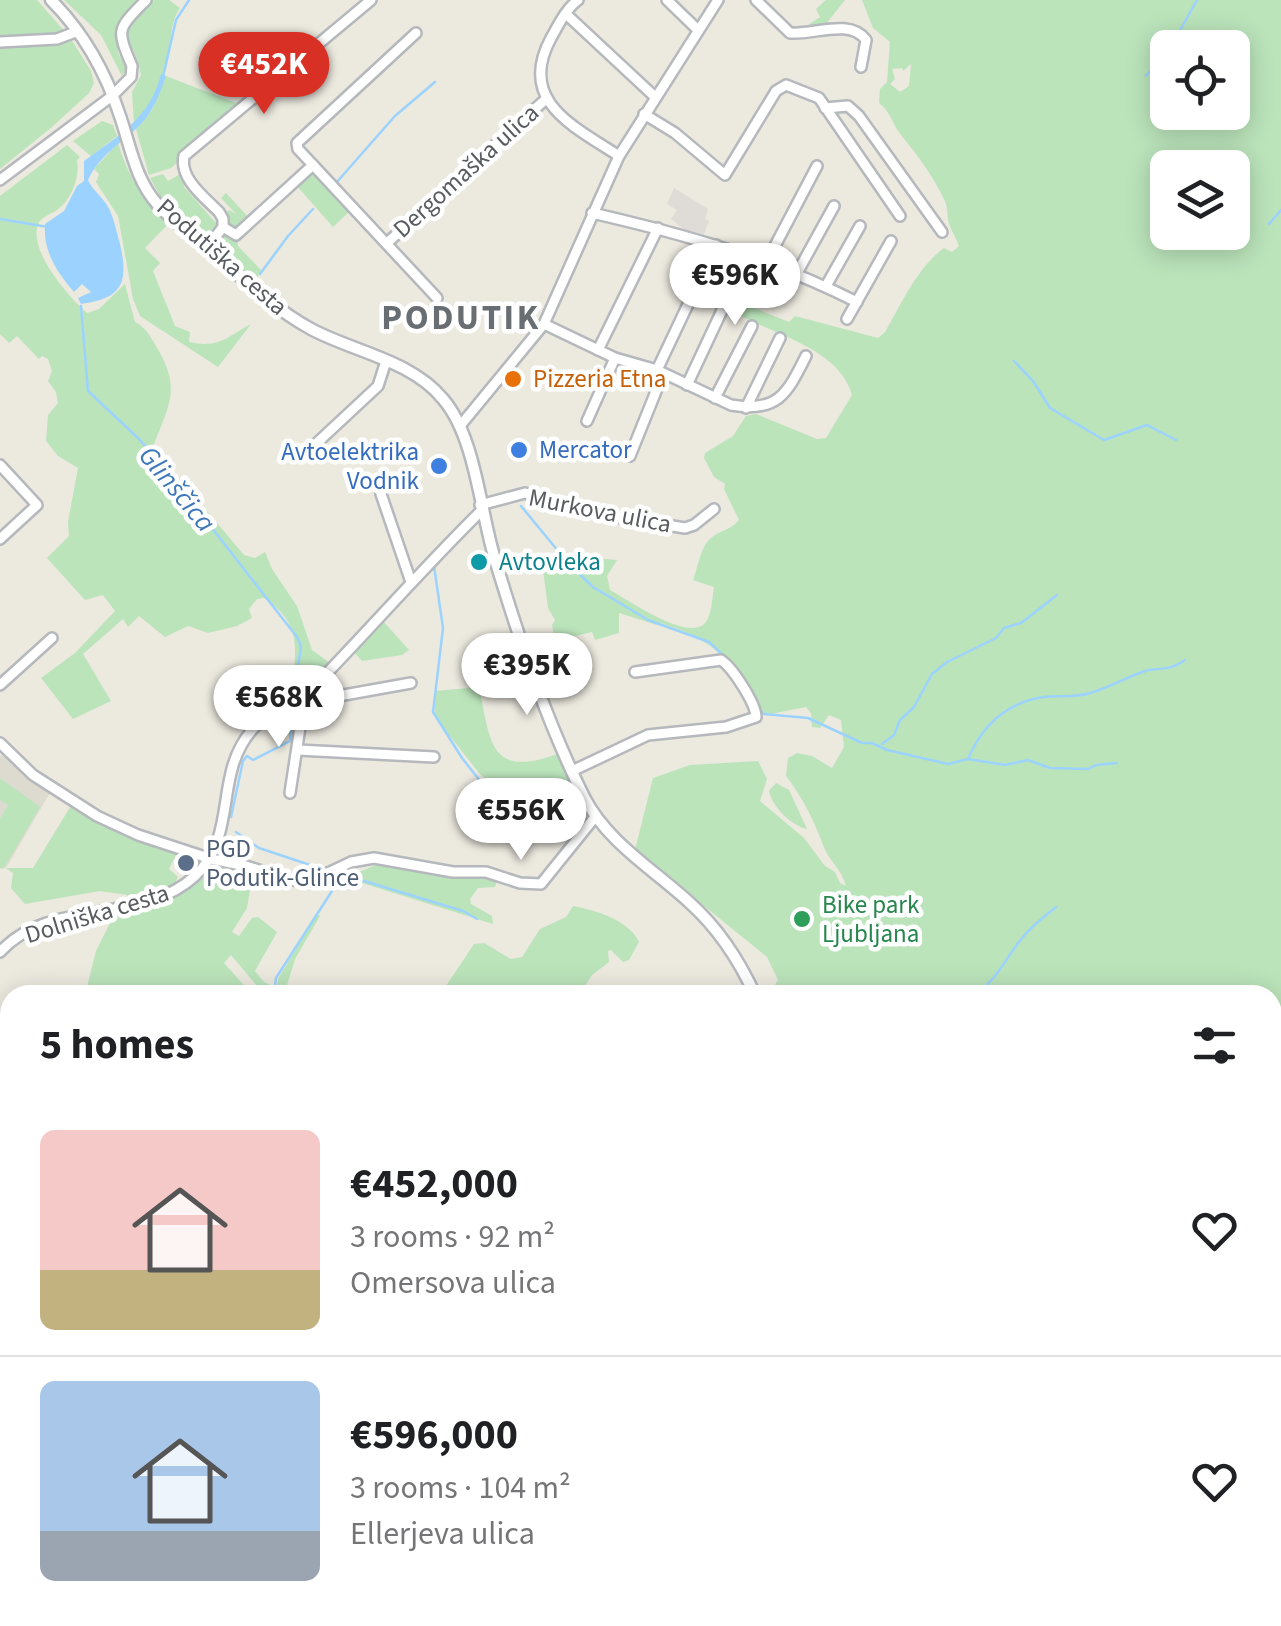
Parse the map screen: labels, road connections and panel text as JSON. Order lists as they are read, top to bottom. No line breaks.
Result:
{"streets":{"street":["Dergomaška ulica","Podutiška cesta","Murkova ulica","Dolniška cesta"]},"crossings":[["Podutiška cesta","Murkova ulica"],["Podutiška cesta","Dolniška cesta"],["Murkova ulica","Dolniška cesta"]],"districts":["PODUTIK"],"water":["Glinščica"],"places":["Pizzeria Etna","Mercator","Avtoelektrika Vodnik","Avtovleka","PGD Podutik-Glince","Bike park Ljubljana"],"page":{"price":["€452K","€596K","€395K","€568K","€556K"],"heading":"5 homes","list":[{"name":"€452,000","note":"3 rooms · 92 m² · Omersova ulica"},{"name":"€596,000","note":"3 rooms · 104 m² · Ellerjeva ulica"}]}}
